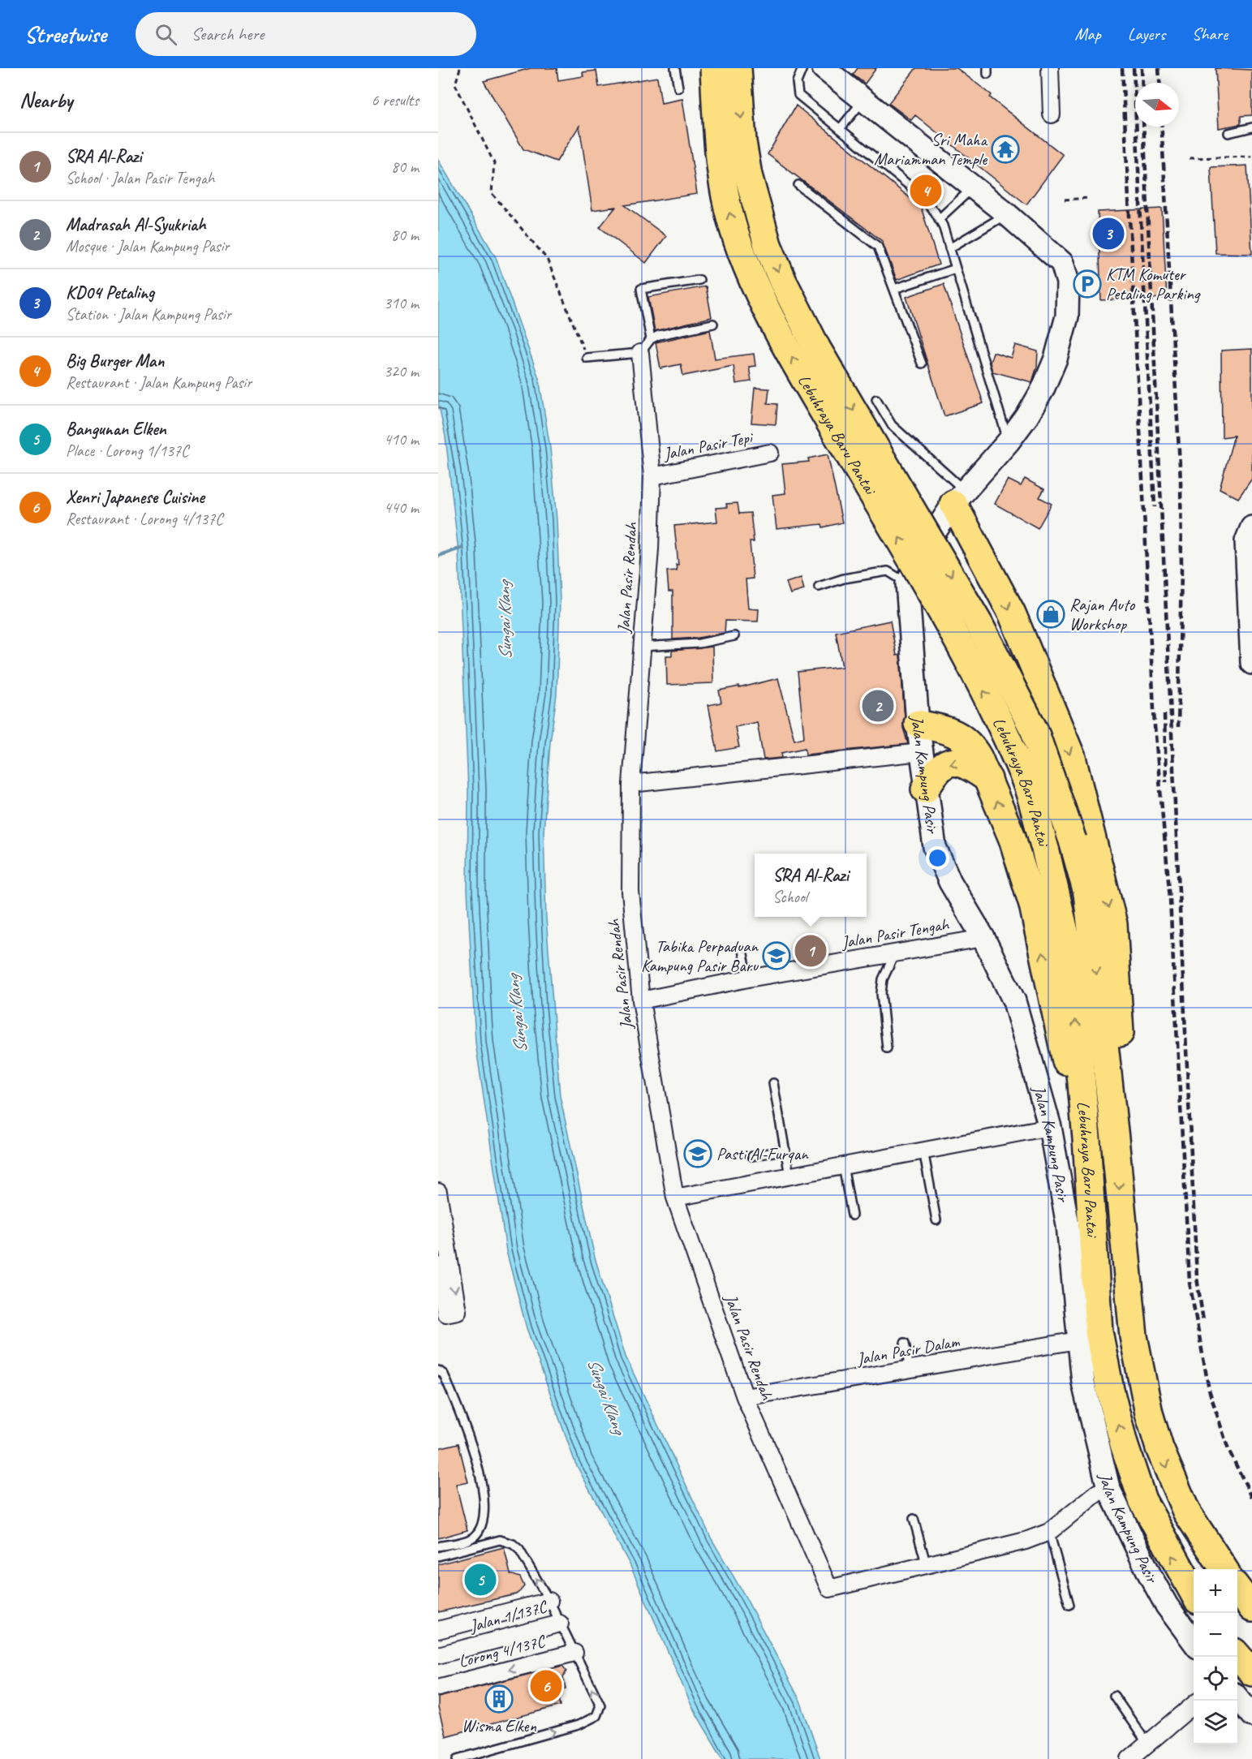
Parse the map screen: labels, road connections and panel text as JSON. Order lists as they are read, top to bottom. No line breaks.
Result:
{"streets":{"highway":["Lebuhraya Baru Pantai"],"street":["Jalan Pasir Tepi","Jalan Pasir Rendah","Jalan Kampung Pasir","Jalan Pasir Tengah","Jalan Pasir Dalam","Jalan 1/137C","Lorong 4/137C"]},"crossings":[["Jalan Pasir Tepi","Jalan Pasir Rendah"],["Jalan Pasir Rendah","Jalan Pasir Tengah"],["Jalan Pasir Rendah","Jalan Pasir Dalam"],["Jalan Kampung Pasir","Jalan Pasir Tengah"],["Jalan Kampung Pasir","Jalan Pasir Dalam"]],"water":["Sungai Klang"],"places":{"temple":["Sri Maha Mariamman Temple"],"parking":["KTM Komuter Petaling Parking"],"shop":["Rajan Auto Workshop"],"school or university":["Tabika Perpaduan Kampung Pasir Baru","Pasti Al-Furqan"],"building":["Wisma Elken"]},"north":"right","page":{"header":"Streetwise","search":"Search here","nav":["Map","Layers","Share"],"heading":["Nearby","6 results"],"list":[{"mark":"1","name":"SRA Al-Razi","note":"School · Jalan Pasir Tengah","value":"80 m"},{"mark":"2","name":"Madrasah Al-Syukriah","note":"Mosque · Jalan Kampung Pasir","value":"80 m"},{"mark":"3","name":"KD04 Petaling","note":"Station · Jalan Kampung Pasir","value":"310 m"},{"mark":"4","name":"Big Burger Man","note":"Restaurant · Jalan Kampung Pasir","value":"320 m"},{"mark":"5","name":"Bangunan Elken","note":"Place · Lorong 1/137C","value":"410 m"},{"mark":"6","name":"Xenri Japanese Cuisine","note":"Restaurant · Lorong 4/137C","value":"440 m"}],"pins":["4","3","2","1","5","6"],"popup":["SRA Al-Razi","School"],"map_buttons":["+","−"]}}
